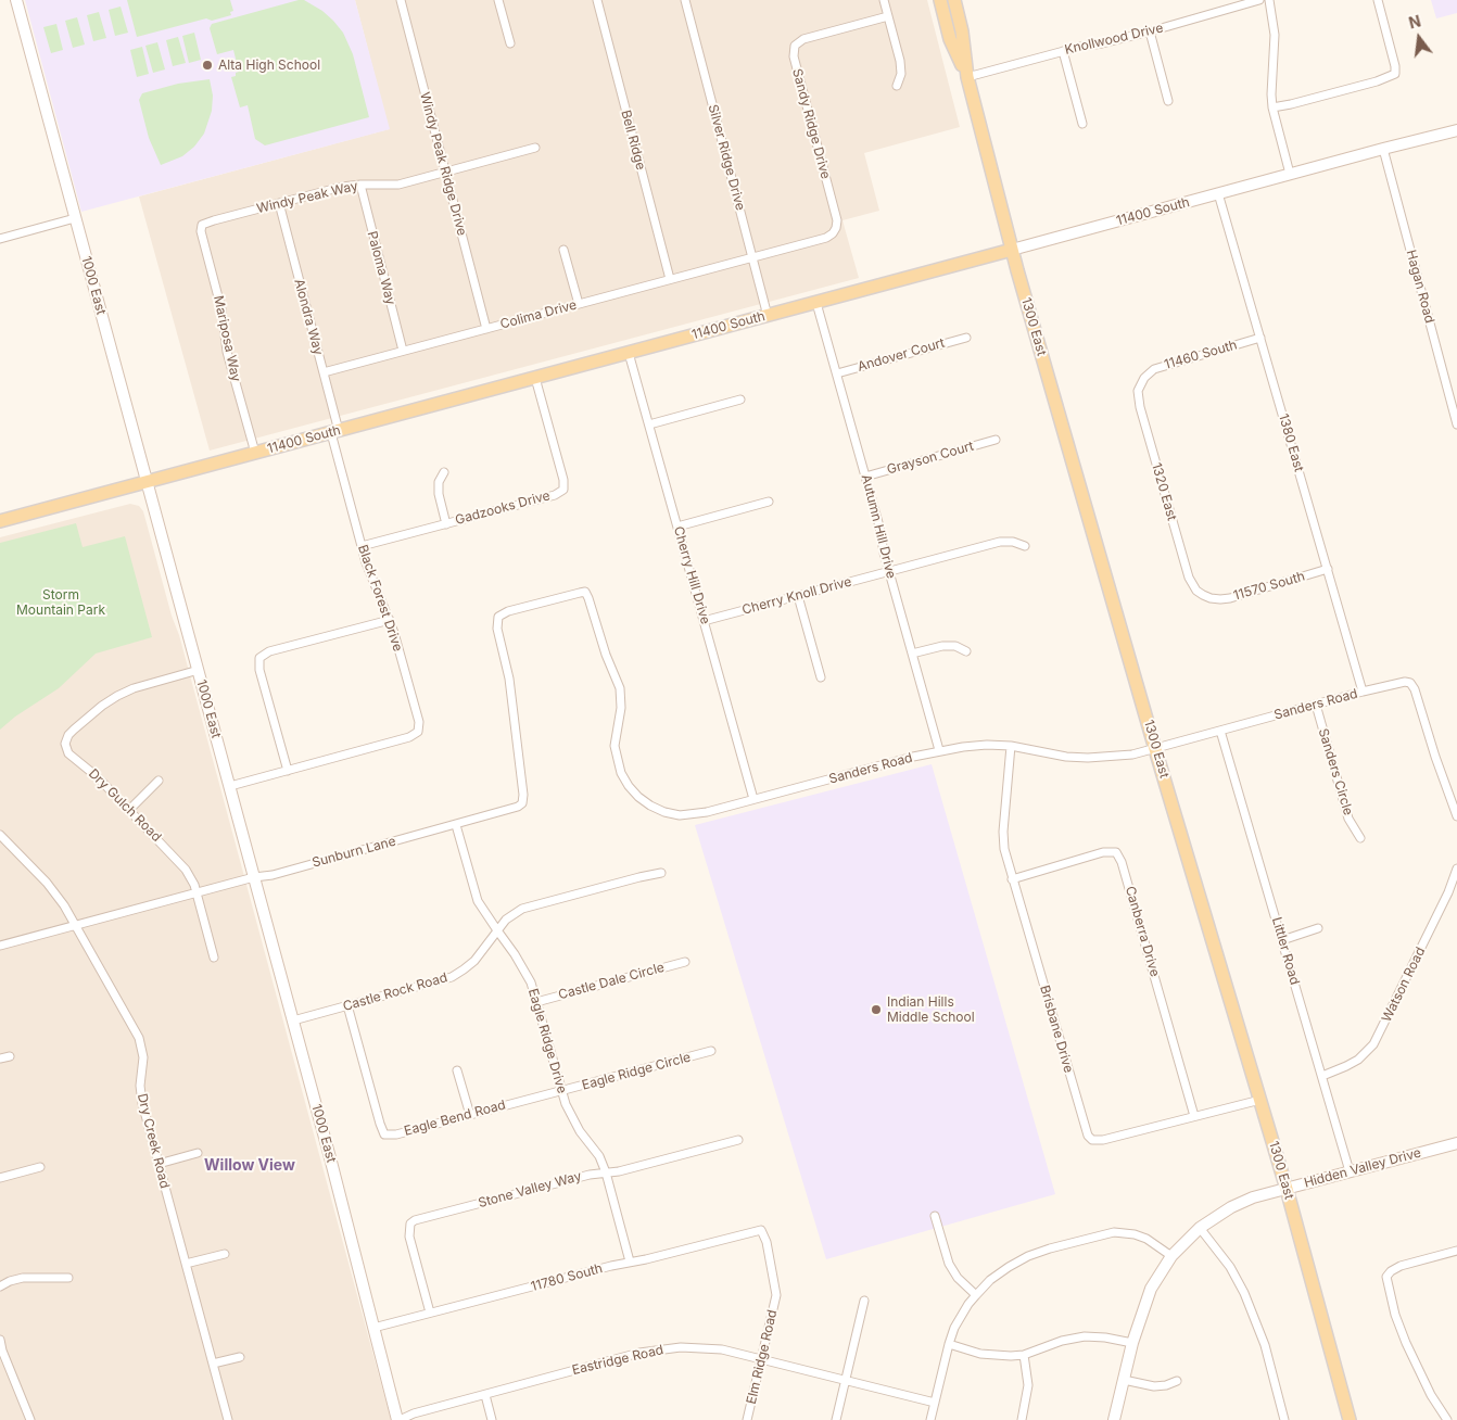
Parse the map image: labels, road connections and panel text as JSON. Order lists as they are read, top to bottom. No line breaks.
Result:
{"streets":{"main road":["11400 South","1300 East"],"street":["Knollwood Drive","Sandy Ridge Drive","Bell Ridge","Silver Ridge Drive","Windy Peak Ridge Drive","Windy Peak Way","Paloma Way","1000 East","Hagan Road","Colima Drive","Alondra Way","Mariposa Way","Andover Court","11460 South","1380 East","Grayson Court","1320 East","Gadzooks Drive","Autumn Hill Drive","Cherry Hill Drive","11570 South","Cherry Knoll Drive","Black Forest Drive","Sanders Road","Sanders Circle","Dry Gulch Road","Sunburn Lane","Canberra Drive","Littler Road","Castle Dale Circle","Watson Road","Castle Rock Road","Brisbane Drive","Eagle Ridge Drive","Eagle Ridge Circle","Eagle Bend Road","Dry Creek Road","Hidden Valley Drive","Stone Valley Way","11780 South","Elm Ridge Road","Eastridge Road"]},"crossings":[["Knollwood Drive","1300 East"],["Sandy Ridge Drive","Silver Ridge Drive"],["Sandy Ridge Drive","Colima Drive"],["Bell Ridge","Colima Drive"],["Silver Ridge Drive","11400 South"],["Silver Ridge Drive","Colima Drive"],["Windy Peak Ridge Drive","Windy Peak Way"],["Windy Peak Ridge Drive","Colima Drive"],["Windy Peak Way","Paloma Way"],["Windy Peak Way","Alondra Way"],["Windy Peak Way","Mariposa Way"],["11400 South","1000 East"],["11400 South","Hagan Road"],["11400 South","Alondra Way"],["11400 South","1300 East"],["11400 South","Mariposa Way"],["11400 South","1380 East"],["11400 South","Gadzooks Drive"],["11400 South","Autumn Hill Drive"],["11400 South","Cherry Hill Drive"],["11400 South","Black Forest Drive"],["Paloma Way","Colima Drive"],["1000 East","Black Forest Drive"],["1000 East","Dry Gulch Road"],["1000 East","Sunburn Lane"],["1000 East","Castle Rock Road"],["1000 East","11780 South"],["1000 East","Eastridge Road"],["Colima Drive","Alondra Way"],["Alondra Way","Black Forest Drive"],["1300 East","Sanders Road"],["1300 East","Brisbane Drive"],["1300 East","Hidden Valley Drive"],["Andover Court","Autumn Hill Drive"],["11460 South","1380 East"],["11460 South","1320 East"],["1380 East","11570 South"],["1380 East","Sanders Road"],["Grayson Court","Autumn Hill Drive"],["1320 East","11570 South"],["Gadzooks Drive","Black Forest Drive"],["Autumn Hill Drive","Cherry Knoll Drive"],["Autumn Hill Drive","Sanders Road"],["Cherry Hill Drive","Cherry Knoll Drive"],["Cherry Hill Drive","Sanders Road"],["Sanders Road","Sanders Circle"],["Sanders Road","Sunburn Lane"],["Sanders Road","Littler Road"],["Sanders Road","Brisbane Drive"],["Dry Gulch Road","Sunburn Lane"],["Sunburn Lane","Eagle Ridge Drive"],["Sunburn Lane","Dry Creek Road"],["Canberra Drive","Brisbane Drive"],["Littler Road","Watson Road"],["Littler Road","Hidden Valley Drive"],["Castle Dale Circle","Eagle Ridge Drive"],["Castle Rock Road","Eagle Ridge Drive"],["Castle Rock Road","Eagle Bend Road"],["Eagle Ridge Drive","Eagle Ridge Circle"],["Eagle Ridge Drive","Eagle Bend Road"],["Eagle Ridge Drive","Stone Valley Way"],["Eagle Ridge Drive","11780 South"],["Eagle Ridge Circle","Eagle Bend Road"],["Stone Valley Way","11780 South"],["11780 South","Elm Ridge Road"],["Elm Ridge Road","Eastridge Road"]],"districts":["Willow View"],"parks":["Storm Mountain Park"],"places":["Alta High School","Indian Hills Middle School"],"north":"top"}
